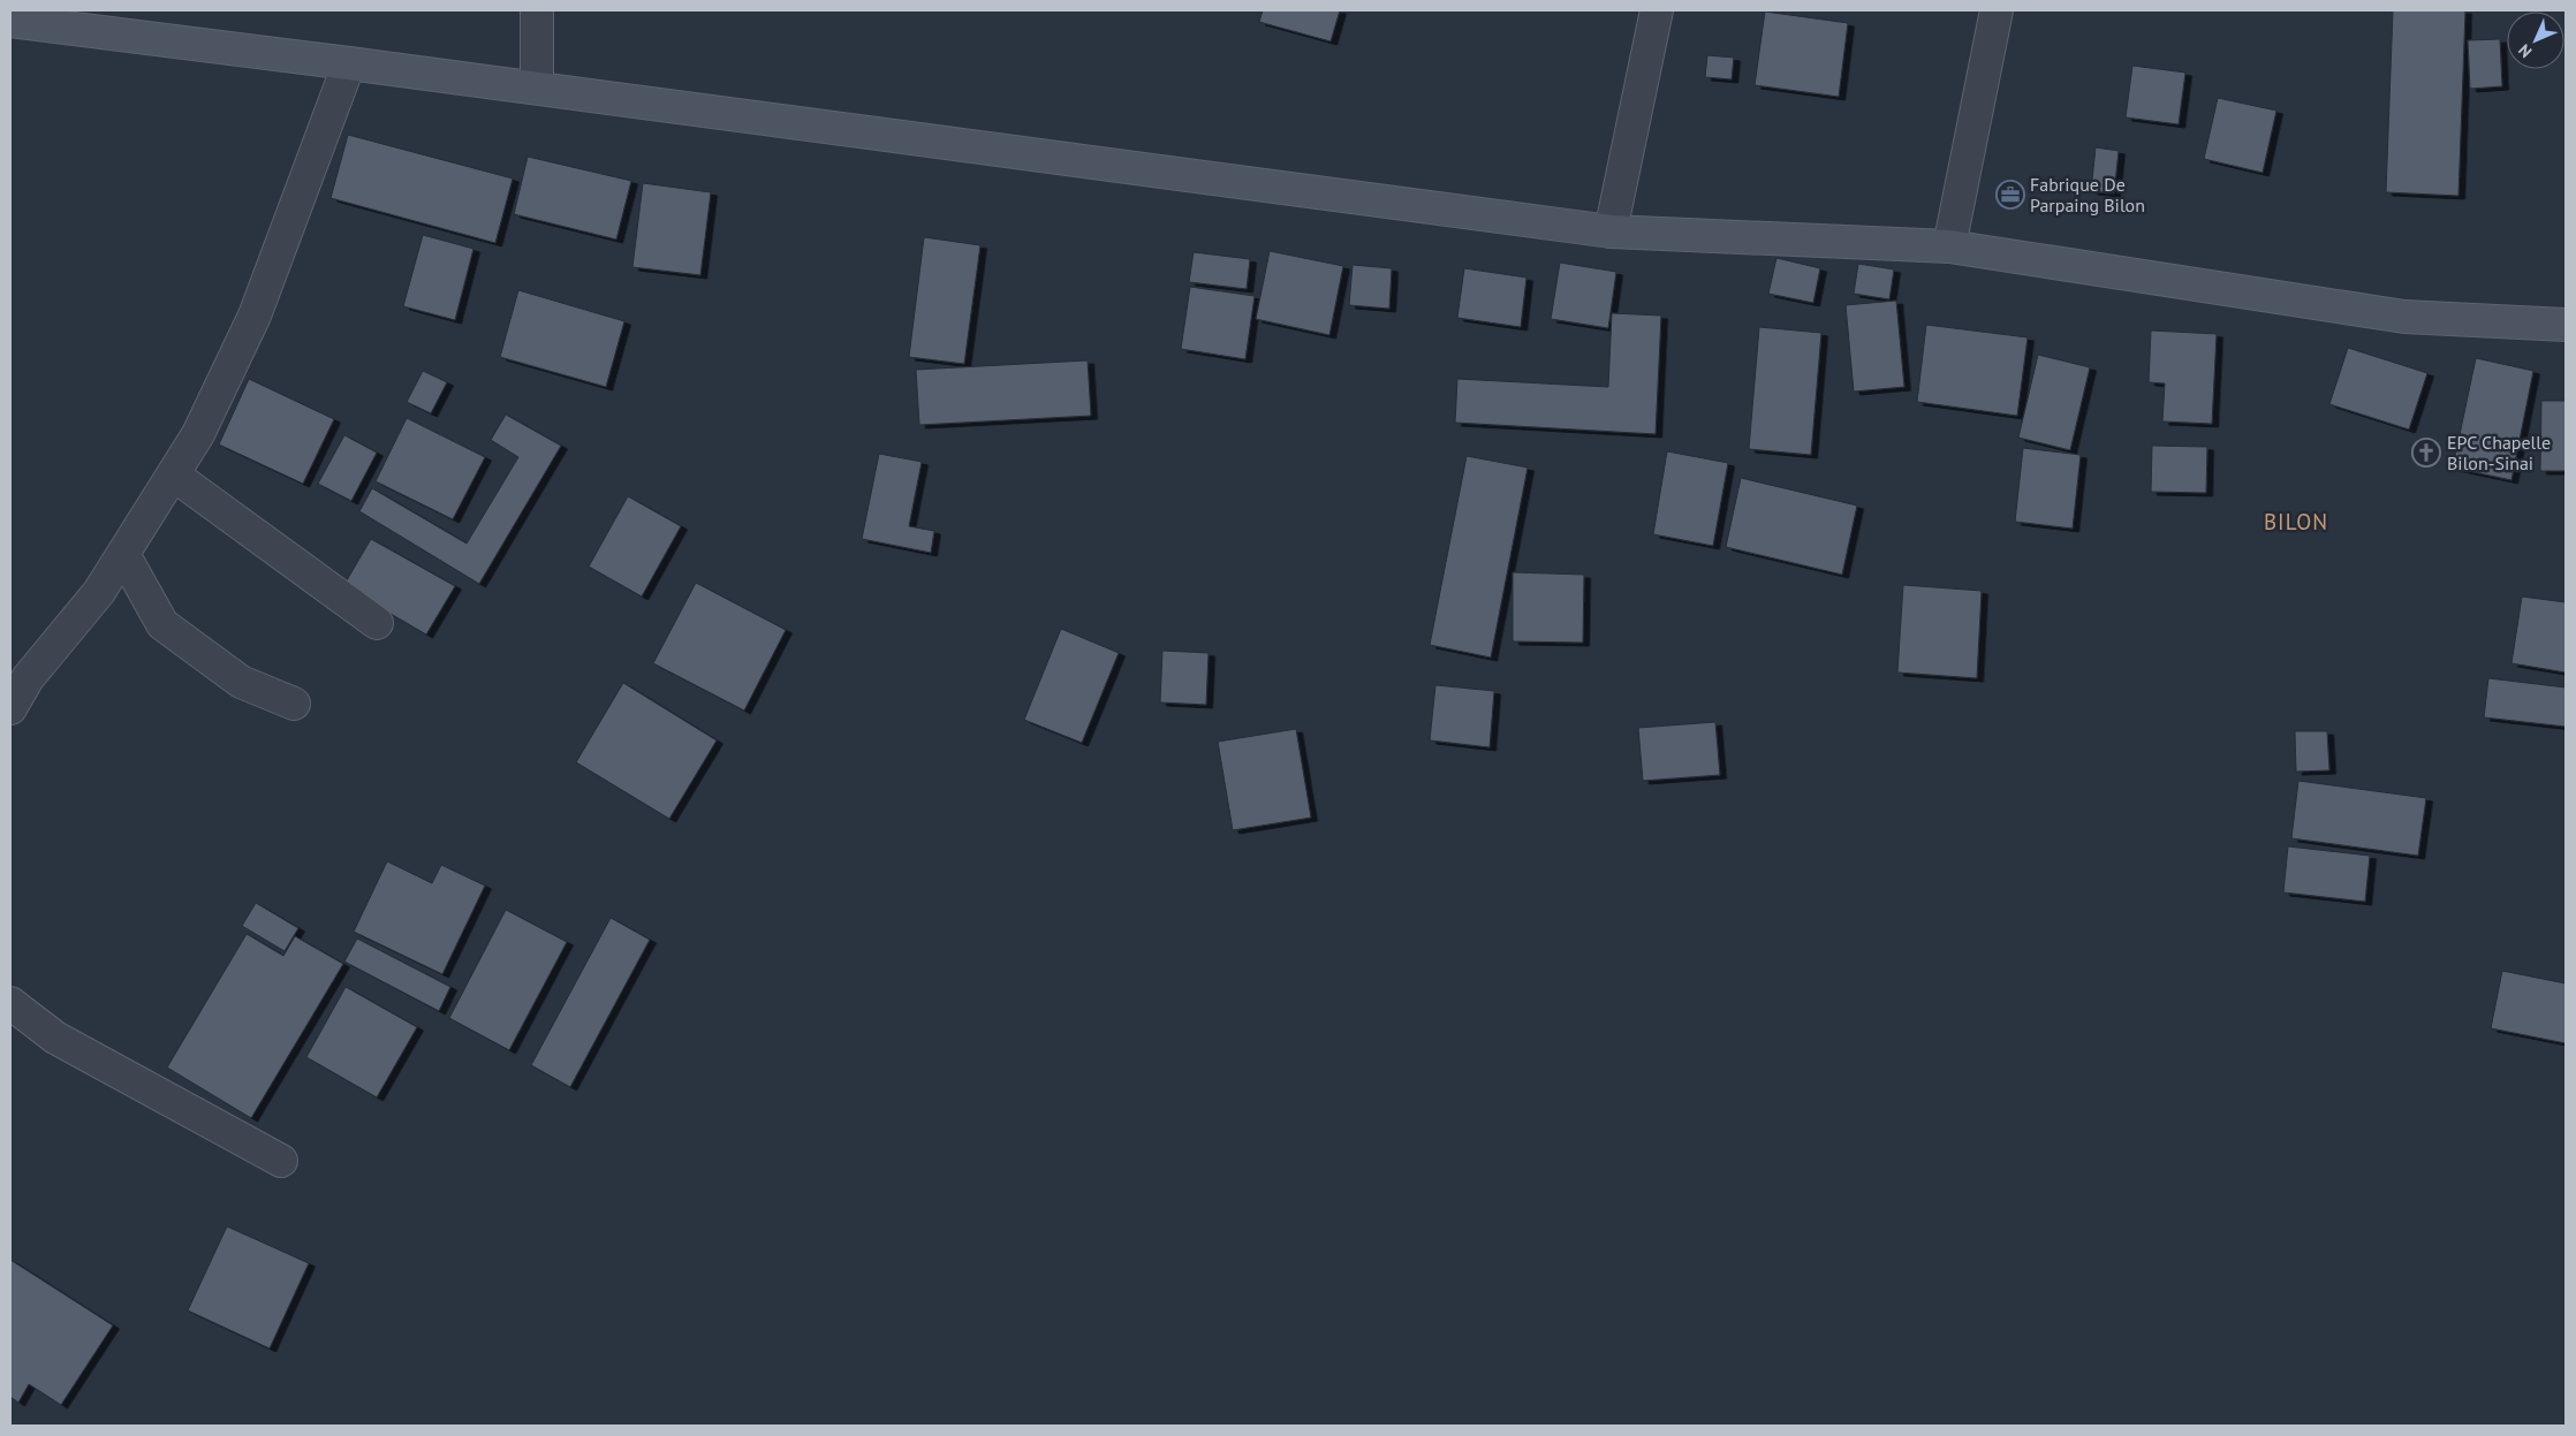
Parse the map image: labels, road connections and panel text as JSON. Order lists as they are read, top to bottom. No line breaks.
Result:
{"districts":["BILON"],"places":{"office":["Fabrique De Parpaing Bilon"],"church":["EPC Chapelle Bilon-Sinai"]},"north":"bottom left"}
